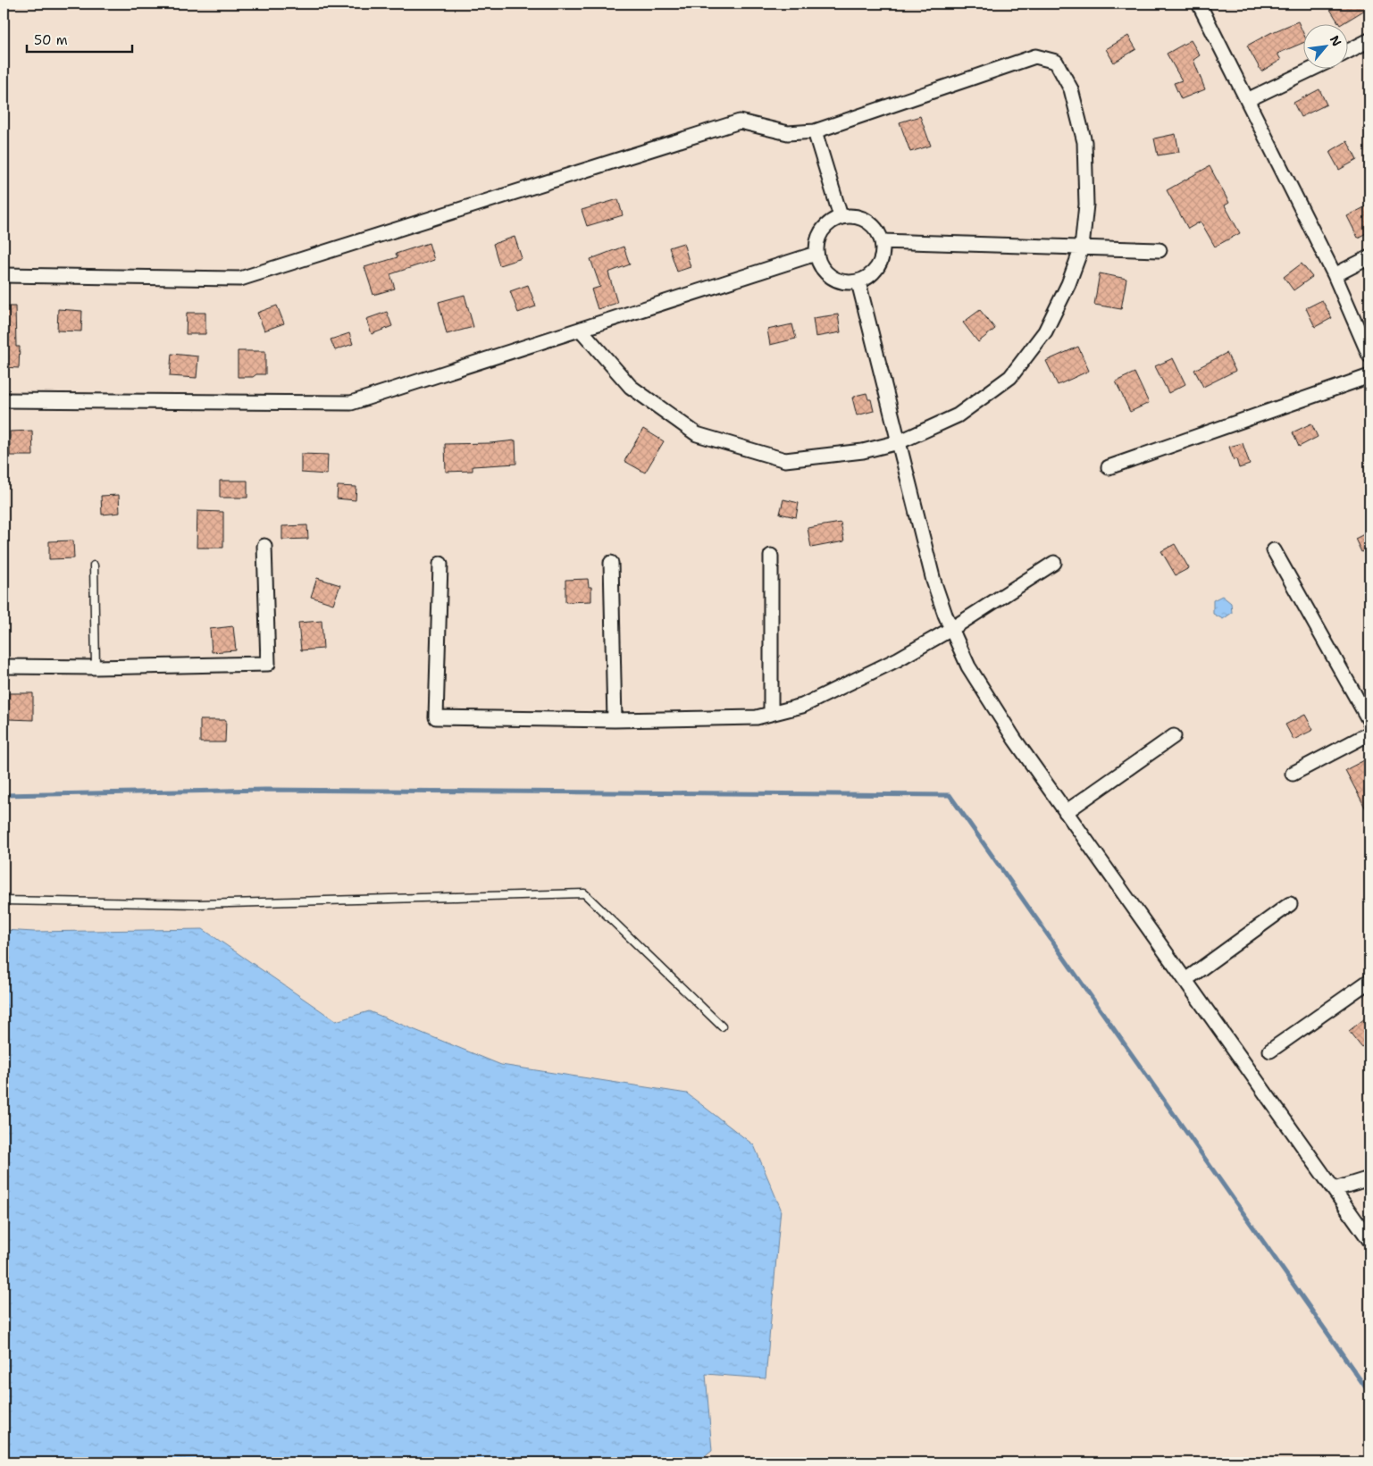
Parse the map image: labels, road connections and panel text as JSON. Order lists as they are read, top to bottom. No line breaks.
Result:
{"scale_bar":"50 m","north":"top right"}
